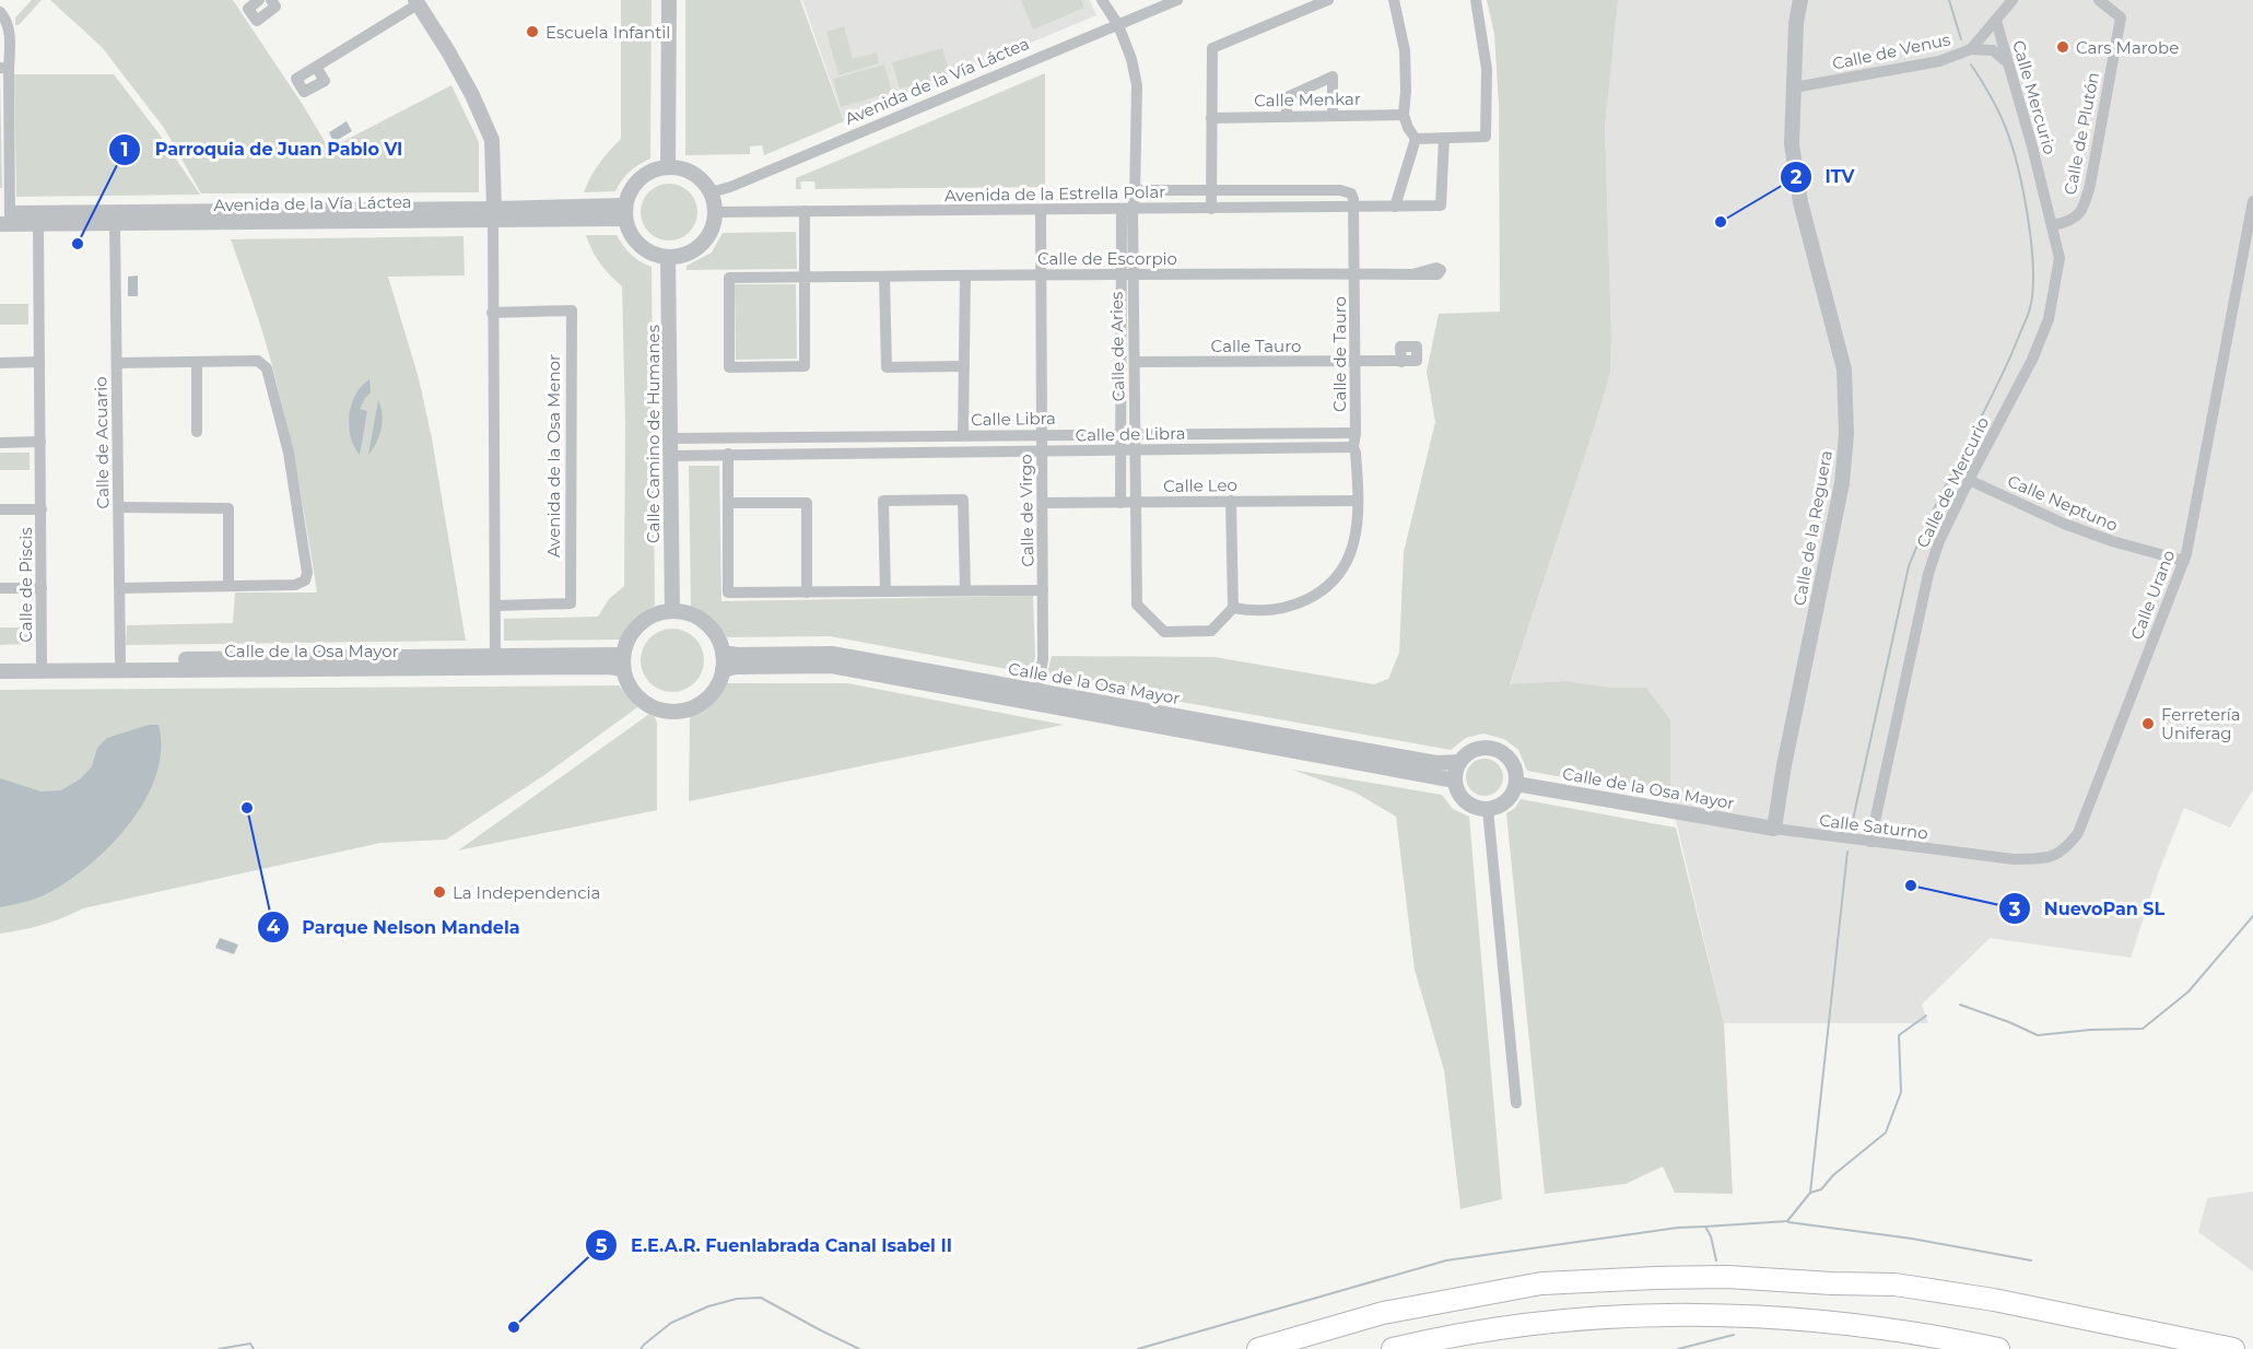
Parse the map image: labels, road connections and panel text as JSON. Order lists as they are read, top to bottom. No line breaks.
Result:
{"streets":{"street":["Calle de Venus","Avenida de la Vía Láctea","Calle Mercurio","Calle Menkar","Calle de Plutón","Avenida de la Estrella Polar","Calle de Escorpio","Calle Tauro","Calle de Aries","Calle de Tauro","Calle Libra","Calle Camino de Humanes","Calle de Libra","Calle de Acuario","Avenida de la Osa Menor","Calle de Mercurio","Calle Leo","Calle Neptuno","Calle de Virgo","Calle de la Reguera","Calle de Piscis","Calle Urano","Calle de la Osa Mayor","Calle Saturno"]},"crossings":[["Calle de Venus","Calle Mercurio"],["Calle de Venus","Calle de la Reguera"],["Avenida de la Vía Láctea","Avenida de la Estrella Polar"],["Avenida de la Vía Láctea","Calle de Aries"],["Avenida de la Vía Láctea","Calle Camino de Humanes"],["Avenida de la Vía Láctea","Calle de Acuario"],["Avenida de la Vía Láctea","Calle de Piscis"],["Calle Mercurio","Calle de Plutón"],["Calle Mercurio","Calle de Mercurio"],["Avenida de la Estrella Polar","Calle de Escorpio"],["Avenida de la Estrella Polar","Calle de Aries"],["Avenida de la Estrella Polar","Calle de Tauro"],["Avenida de la Estrella Polar","Calle Camino de Humanes"],["Avenida de la Estrella Polar","Calle de Virgo"],["Calle de Escorpio","Calle de Aries"],["Calle de Escorpio","Calle de Tauro"],["Calle de Escorpio","Calle de Virgo"],["Calle Tauro","Calle de Aries"],["Calle Tauro","Calle de Tauro"],["Calle de Aries","Calle Libra"],["Calle de Aries","Calle de Libra"],["Calle de Aries","Calle Leo"],["Calle de Tauro","Calle Libra"],["Calle de Tauro","Calle de Libra"],["Calle de Tauro","Calle Leo"],["Calle Libra","Calle Camino de Humanes"],["Calle Libra","Calle de Virgo"],["Calle Camino de Humanes","Calle de Libra"],["Calle Camino de Humanes","Calle de la Osa Mayor"],["Calle de Libra","Calle de Virgo"],["Calle de Acuario","Calle de la Osa Mayor"],["Calle de Mercurio","Calle Neptuno"],["Calle de Mercurio","Calle Saturno"],["Calle Leo","Calle de Virgo"],["Calle Neptuno","Calle Urano"],["Calle de Virgo","Calle de la Osa Mayor"],["Calle de la Reguera","Calle de la Osa Mayor"],["Calle de la Reguera","Calle Saturno"],["Calle de Piscis","Calle de la Osa Mayor"],["Calle Urano","Calle Saturno"],["Calle de la Osa Mayor","Calle Saturno"]],"places":["Escuela Infantil","Cars Marobe","ITV","Parroquia de Juan Pablo VI","Ferretería Uniferag","Parque Nelson Mandela","NuevoPan SL","La Independencia","E.E.A.R. Fuenlabrada Canal Isabel II"]}
